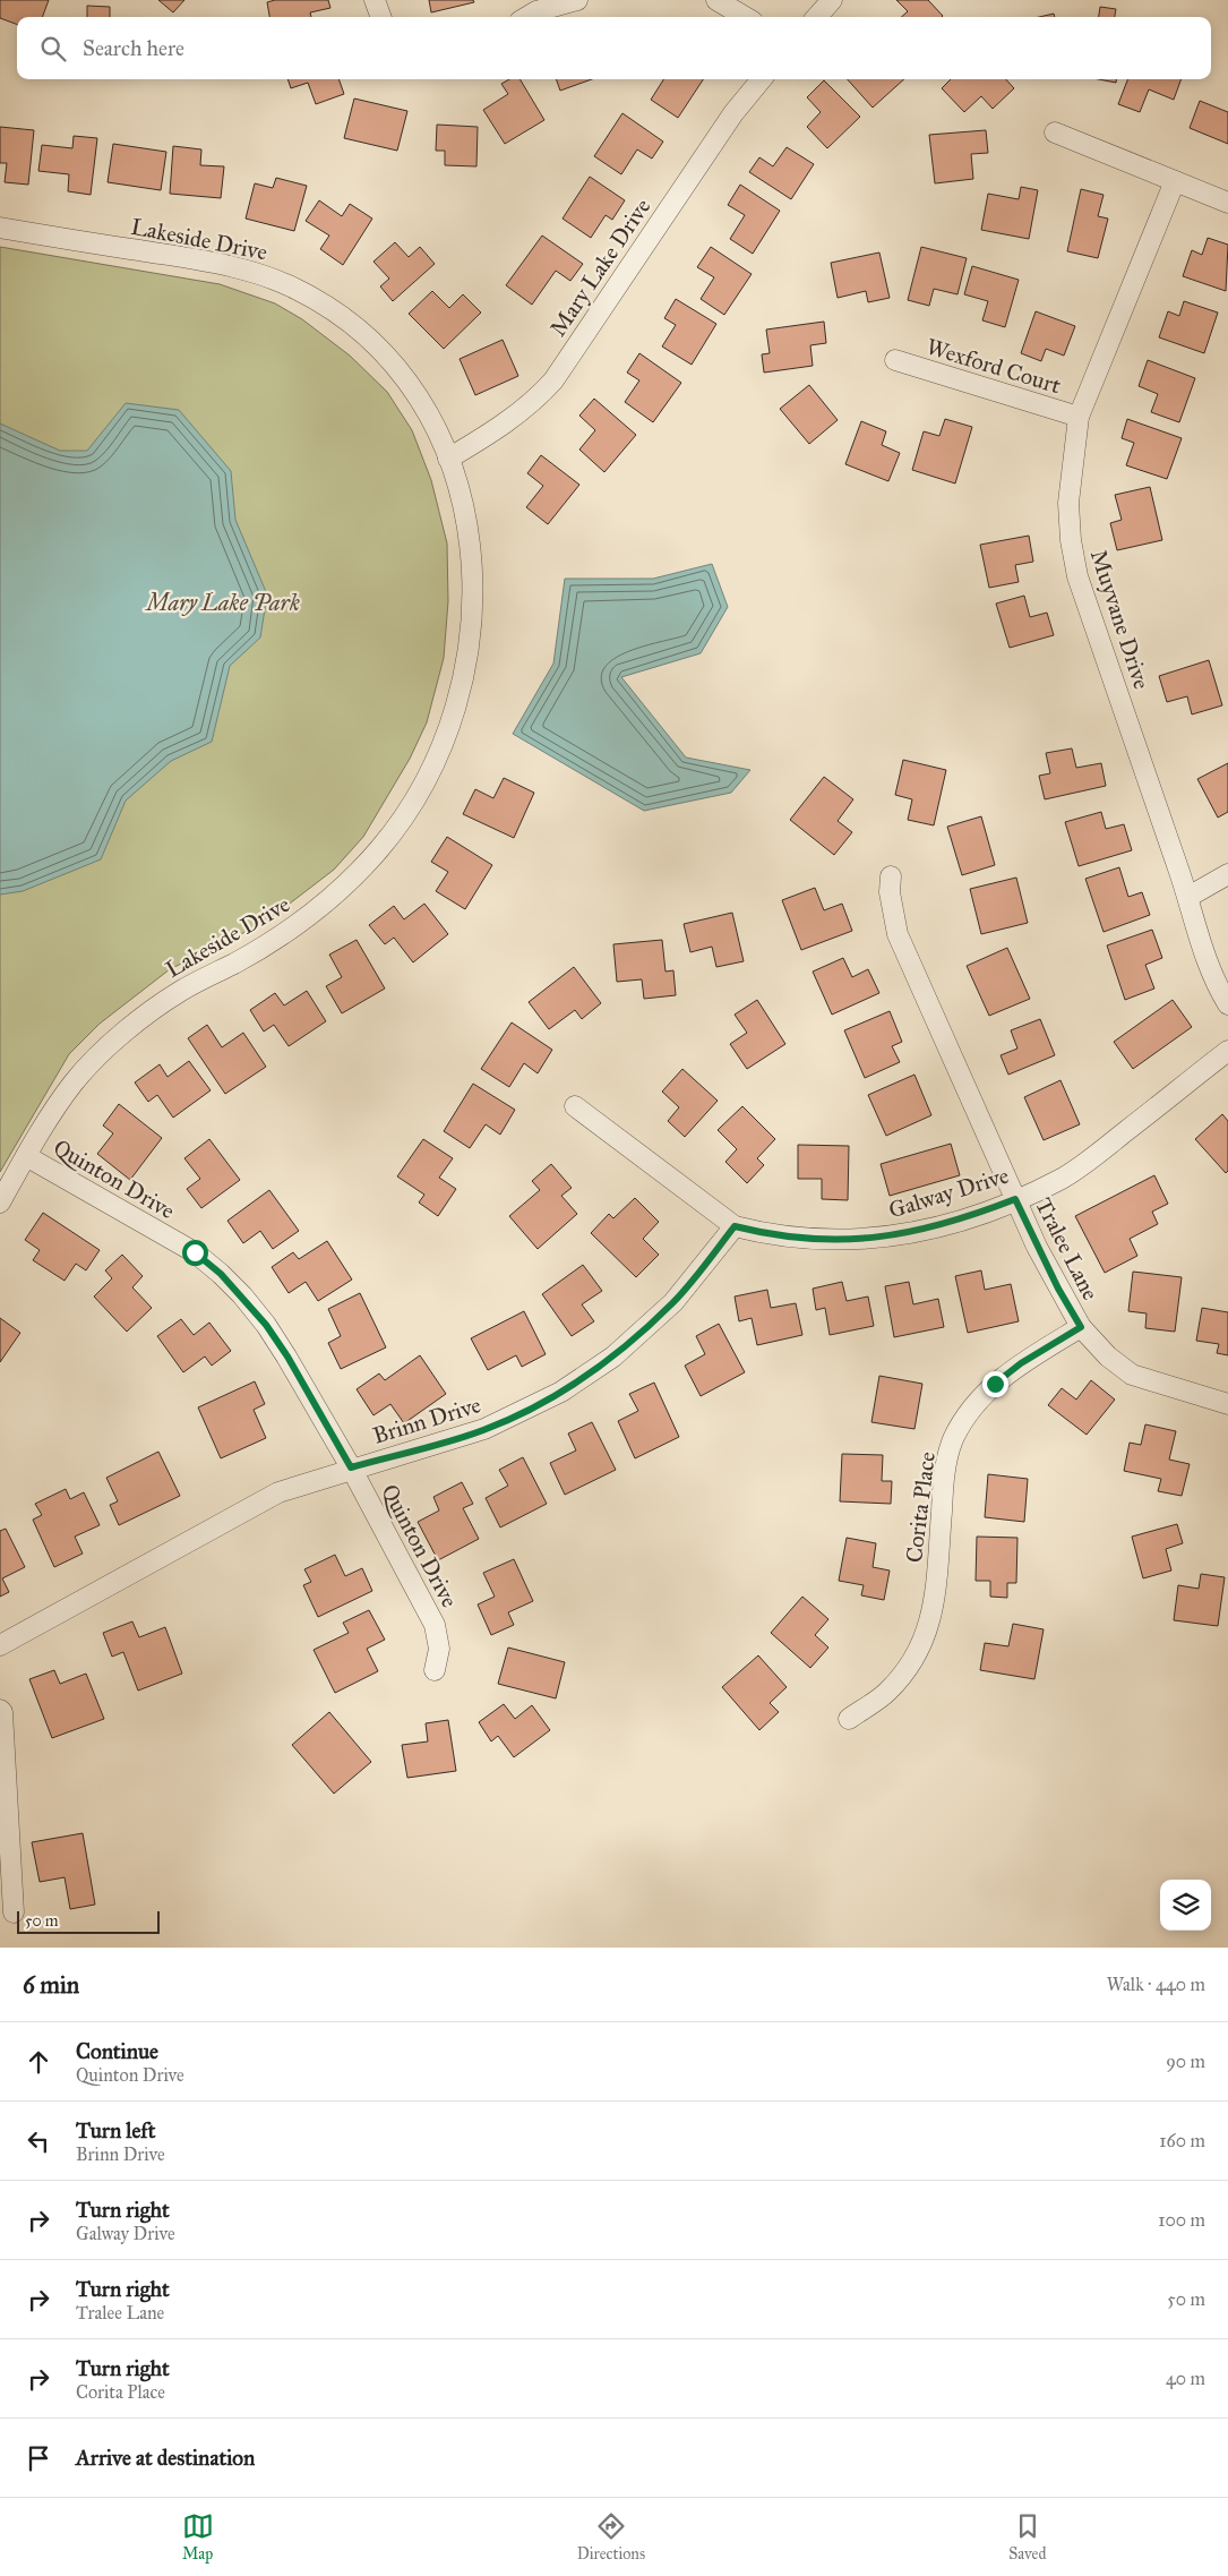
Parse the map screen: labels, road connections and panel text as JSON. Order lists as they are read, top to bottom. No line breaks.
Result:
{"streets":{"street":["Lakeside Drive","Mary Lake Drive","Wexford Court","Muyvane Drive","Quinton Drive","Galway Drive","Tralee Lane","Brinn Drive","Corita Place"]},"crossings":[["Lakeside Drive","Mary Lake Drive"],["Lakeside Drive","Quinton Drive"],["Wexford Court","Muyvane Drive"],["Quinton Drive","Brinn Drive"],["Galway Drive","Tralee Lane"],["Galway Drive","Brinn Drive"],["Tralee Lane","Corita Place"]],"parks":["Mary Lake Park"],"scale_bar":"50 m","page":{"search":"Search here","scale":"50 m","heading":["6 min","Walk · 440 m"],"list":[["Continue","Quinton Drive","90 m"],["Turn left","Brinn Drive","160 m"],["Turn right","Galway Drive","100 m"],["Turn right","Tralee Lane","50 m"],["Turn right","Corita Place","40 m"],"Arrive at destination"],"nav":["Map","Directions","Saved"]}}
